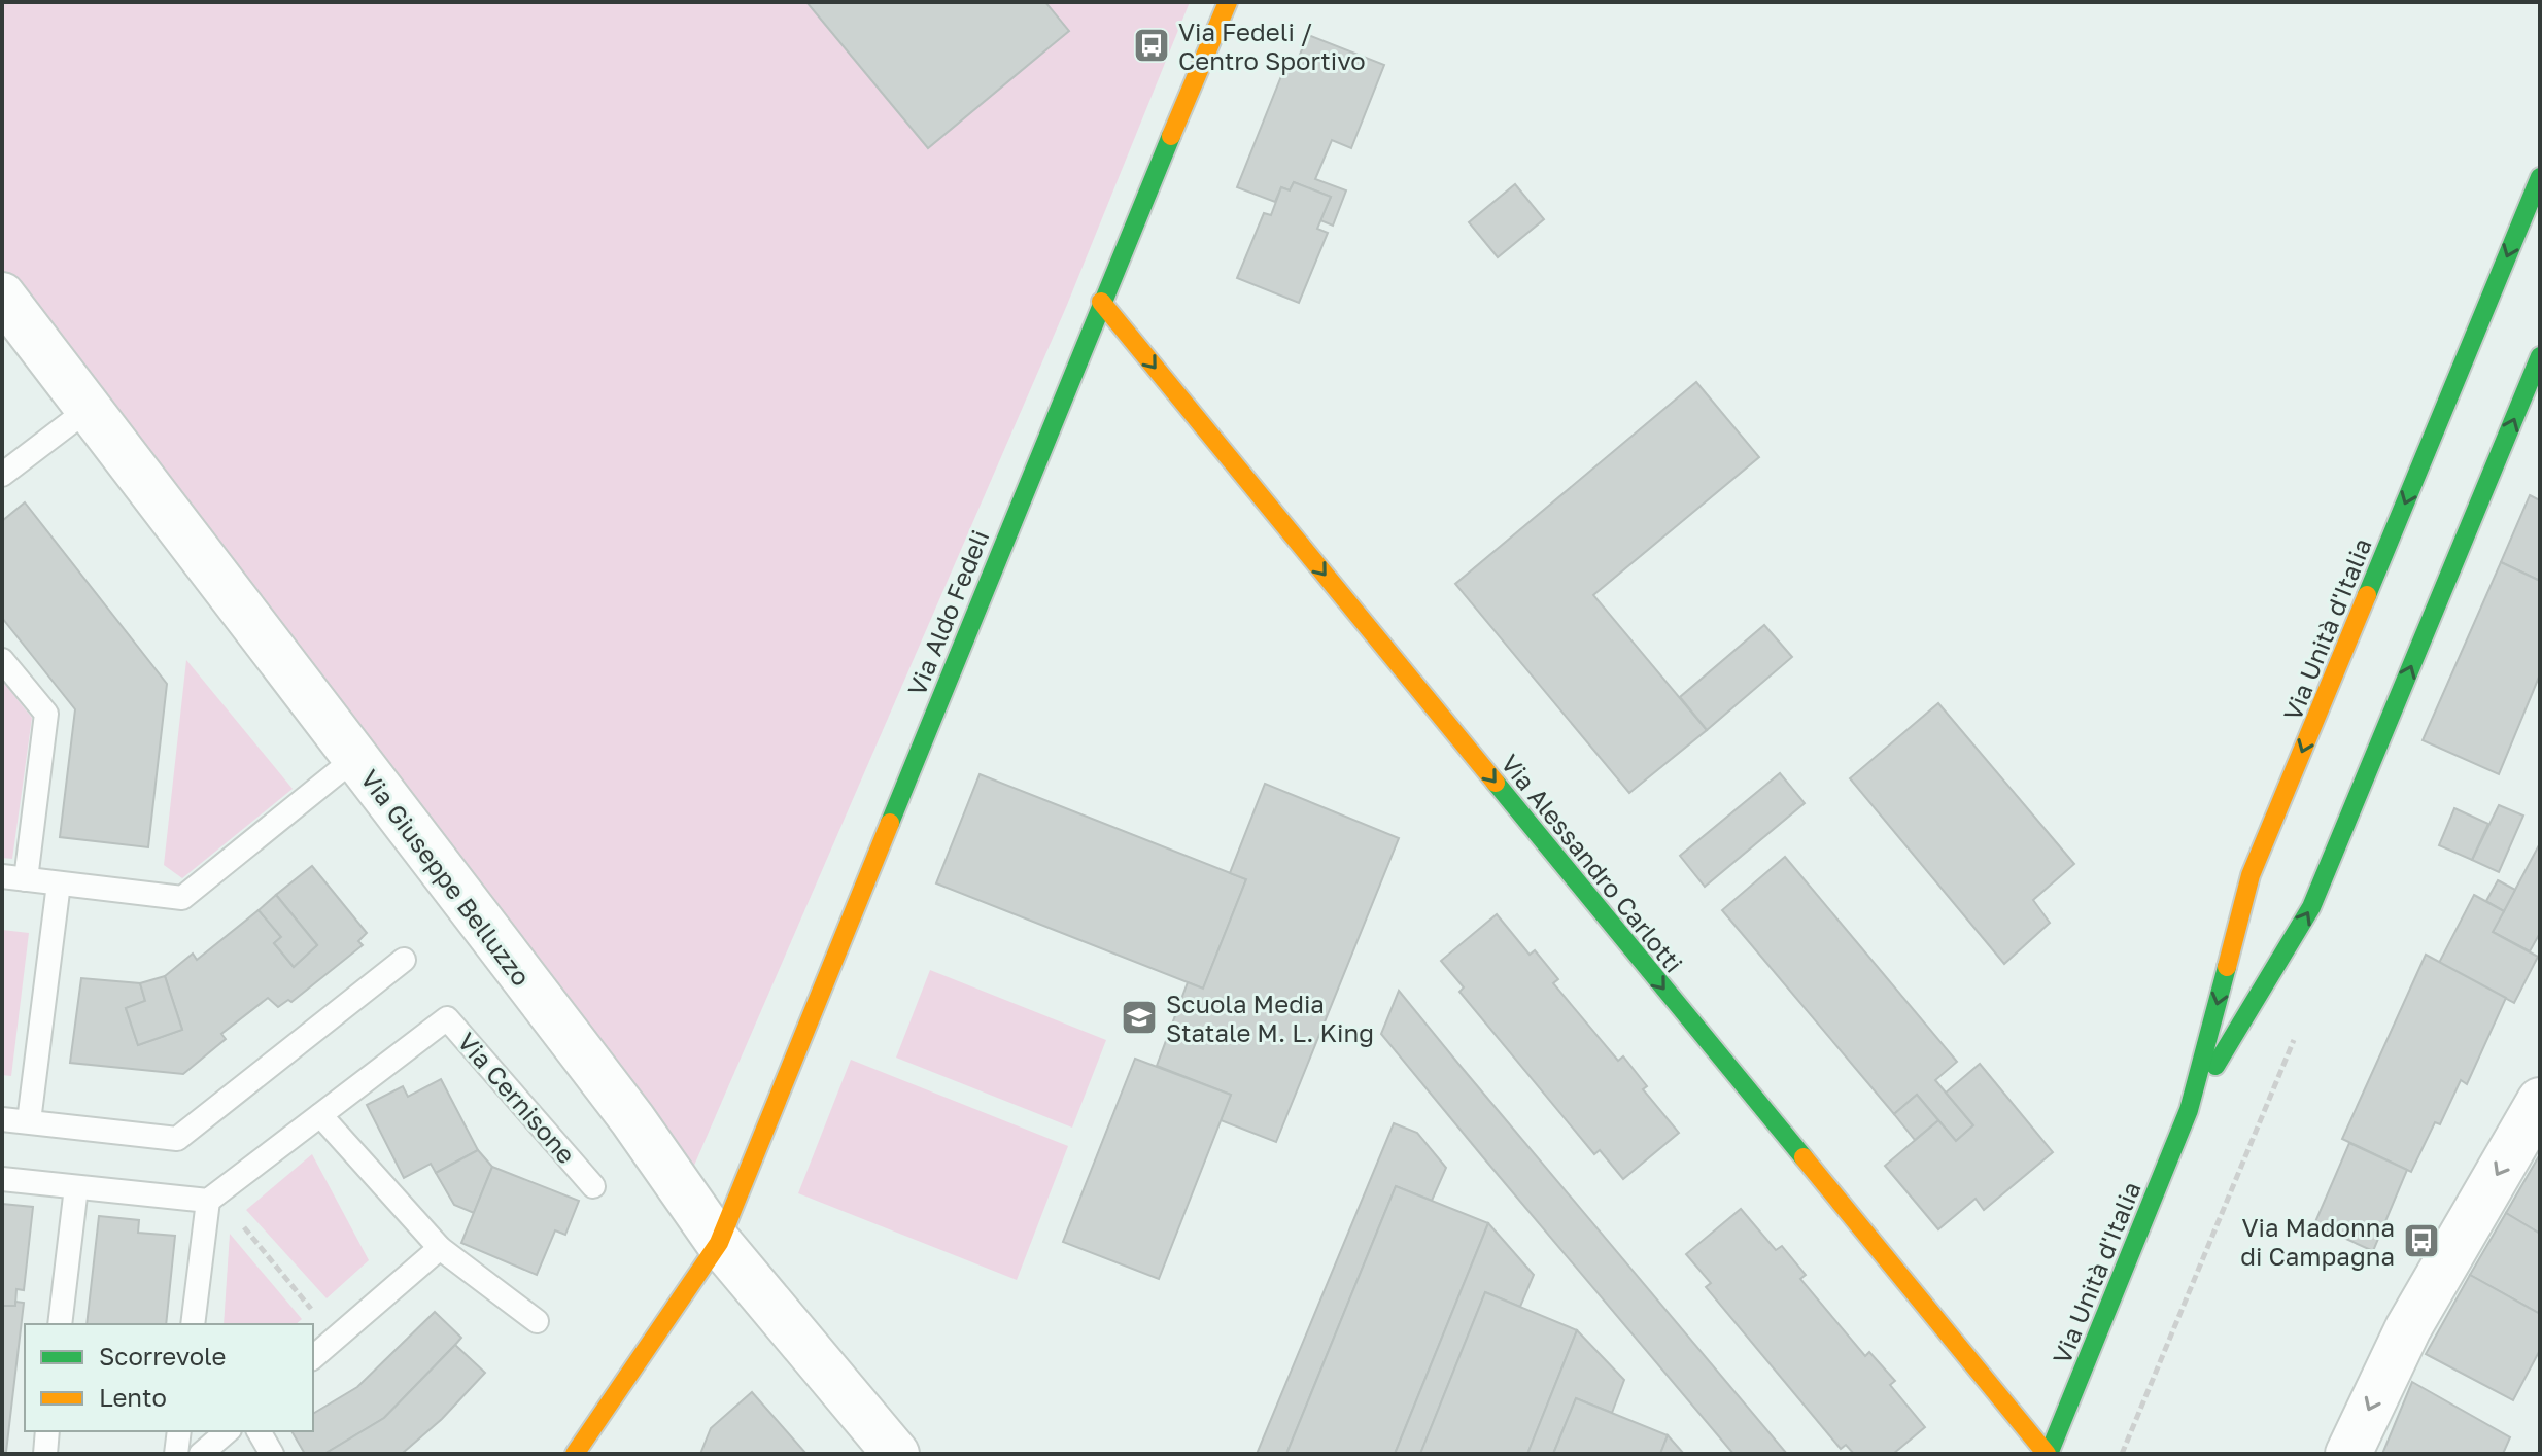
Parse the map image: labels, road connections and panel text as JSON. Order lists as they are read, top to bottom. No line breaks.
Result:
{"streets":{"street":["Via Aldo Fedeli","Via Unità d'Italia","Via Alessandro Carlotti","Via Giuseppe Belluzzo"],"lane":["Via Cernisone"]},"crossings":[["Via Aldo Fedeli","Via Alessandro Carlotti"],["Via Aldo Fedeli","Via Giuseppe Belluzzo"],["Via Unità d'Italia","Via Alessandro Carlotti"]],"one_way":["Via Alessandro Carlotti"],"places":{"bus stop":["Via Fedeli / Centro Sportivo","Via Madonna di Campagna"],"school or university":["Scuola Media Statale M. L. King"]},"legend":["Scorrevole","Lento"]}
